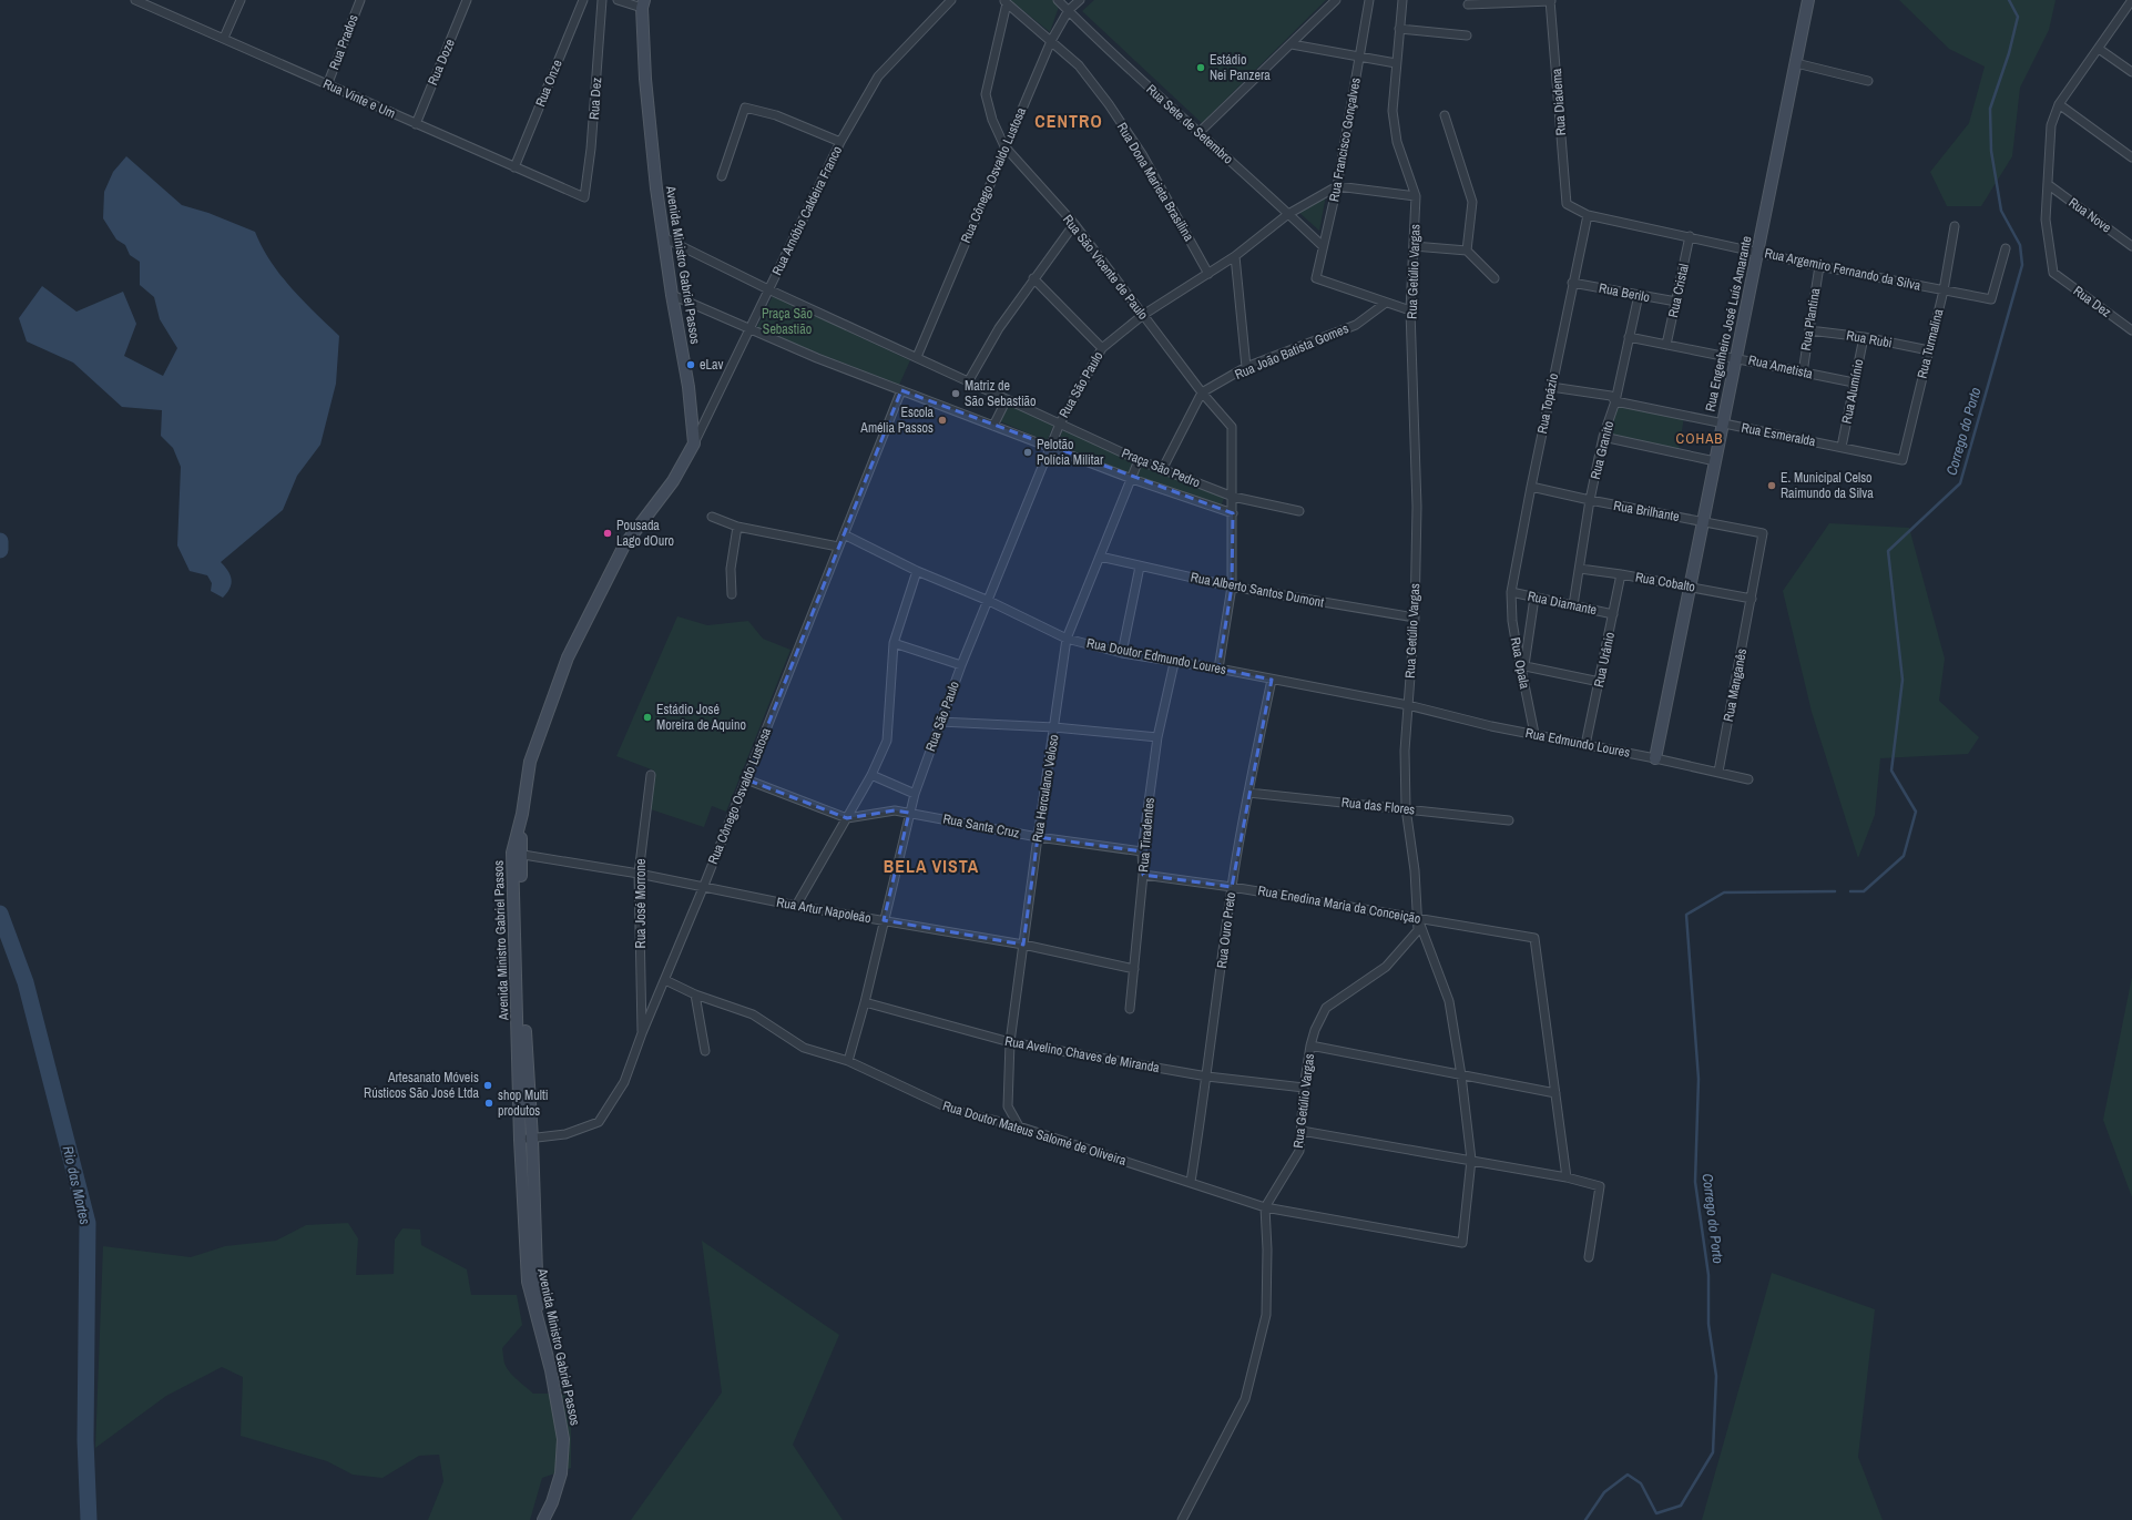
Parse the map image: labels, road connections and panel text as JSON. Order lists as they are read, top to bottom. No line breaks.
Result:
{"streets":{"main road":["Avenida Ministro Gabriel Passos","Rua Engenheiro José Luís Amarante"],"street":["Rua Prados","Rua Doze","Rua Onze","Rua Vinte e Um","Rua Dez","Rua Diadema","Rua Sete de Setembro","Rua Francisco Gonçalves","Rua Cônego Osvaldo Lustosa","Rua Dona Marieta Brasilina","Rua Arnóbio Caldeira Franco","Rua Nove","Rua São Vicente de Paulo","Rua Argemiro Fernando da Silva","Rua Getúlio Vargas","Rua Cristal","Rua Berilo","Rua Plantina","Rua Rubi","Rua Turmalina","Rua João Batista Gomes","Rua Ametista","Rua São Paulo","Rua Alumínio","Rua Topázio","Rua Esmeralda","Rua Granito","Praça São Pedro","Rua Brilhante","Rua Cobalto","Rua Alberto Santos Dumont","Rua Diamante","Rua Doutor Edmundo Loures","Rua Urânio","Rua Opala","Rua Manganês","Rua Edmundo Loures","Rua Herculano Veloso","Rua das Flores","Rua Santa Cruz","Rua Tiradentes","Rua José Morrone","Rua Enedina Maria da Conceição","Rua Artur Napoleão","Rua Ouro Preto","Rua Avelino Chaves de Miranda","Rua Doutor Mateus Salomé de Oliveira"]},"crossings":[["Rua Prados","Rua Vinte e Um"],["Rua Doze","Rua Vinte e Um"],["Rua Onze","Rua Vinte e Um"],["Rua Vinte e Um","Rua Dez"],["Rua Dez","Rua Nove"],["Rua Diadema","Rua Argemiro Fernando da Silva"],["Rua Sete de Setembro","Rua Francisco Gonçalves"],["Rua Sete de Setembro","Rua Cônego Osvaldo Lustosa"],["Rua Sete de Setembro","Rua São Paulo"],["Rua Francisco Gonçalves","Rua João Batista Gomes"],["Rua Francisco Gonçalves","Rua São Paulo"],["Rua Cônego Osvaldo Lustosa","Rua Dona Marieta Brasilina"],["Rua Cônego Osvaldo Lustosa","Avenida Ministro Gabriel Passos"],["Rua Cônego Osvaldo Lustosa","Rua São Vicente de Paulo"],["Rua Cônego Osvaldo Lustosa","Rua Doutor Edmundo Loures"],["Rua Cônego Osvaldo Lustosa","Rua José Morrone"],["Rua Cônego Osvaldo Lustosa","Rua Artur Napoleão"],["Rua Cônego Osvaldo Lustosa","Rua Doutor Mateus Salomé de Oliveira"],["Rua Dona Marieta Brasilina","Rua São Vicente de Paulo"],["Rua Dona Marieta Brasilina","Rua São Paulo"],["Rua Arnóbio Caldeira Franco","Avenida Ministro Gabriel Passos"],["Avenida Ministro Gabriel Passos","Rua Artur Napoleão"],["Rua São Vicente de Paulo","Rua João Batista Gomes"],["Rua São Vicente de Paulo","Rua São Paulo"],["Rua São Vicente de Paulo","Praça São Pedro"],["Rua São Vicente de Paulo","Rua Alberto Santos Dumont"],["Rua São Vicente de Paulo","Rua Doutor Edmundo Loures"],["Rua Argemiro Fernando da Silva","Rua Cristal"],["Rua Argemiro Fernando da Silva","Rua Plantina"],["Rua Argemiro Fernando da Silva","Rua Engenheiro José Luís Amarante"],["Rua Argemiro Fernando da Silva","Rua Turmalina"],["Rua Argemiro Fernando da Silva","Rua Topázio"],["Rua Getúlio Vargas","Rua Alberto Santos Dumont"],["Rua Getúlio Vargas","Rua Doutor Edmundo Loures"],["Rua Getúlio Vargas","Rua Edmundo Loures"],["Rua Getúlio Vargas","Rua das Flores"],["Rua Getúlio Vargas","Rua Enedina Maria da Conceição"],["Rua Getúlio Vargas","Rua Avelino Chaves de Miranda"],["Rua Getúlio Vargas","Rua Doutor Mateus Salomé de Oliveira"],["Rua Cristal","Rua Berilo"],["Rua Cristal","Rua Ametista"],["Rua Berilo","Rua Topázio"],["Rua Berilo","Rua Granito"],["Rua Plantina","Rua Rubi"],["Rua Plantina","Rua Ametista"],["Rua Engenheiro José Luís Amarante","Rua Ametista"],["Rua Engenheiro José Luís Amarante","Rua Esmeralda"],["Rua Engenheiro José Luís Amarante","Rua Brilhante"],["Rua Engenheiro José Luís Amarante","Rua Cobalto"],["Rua Engenheiro José Luís Amarante","Rua Edmundo Loures"],["Rua Rubi","Rua Turmalina"],["Rua Rubi","Rua Alumínio"],["Rua Turmalina","Rua Esmeralda"],["Rua Ametista","Rua Alumínio"],["Rua Ametista","Rua Granito"],["Rua São Paulo","Praça São Pedro"],["Rua São Paulo","Rua Doutor Edmundo Loures"],["Rua São Paulo","Rua Santa Cruz"],["Rua São Paulo","Rua Artur Napoleão"],["Rua São Paulo","Rua Avelino Chaves de Miranda"],["Rua São Paulo","Rua Doutor Mateus Salomé de Oliveira"],["Rua Alumínio","Rua Esmeralda"],["Rua Topázio","Rua Esmeralda"],["Rua Topázio","Rua Brilhante"],["Rua Topázio","Rua Diamante"],["Rua Topázio","Rua Opala"],["Rua Esmeralda","Rua Granito"],["Rua Granito","Rua Brilhante"],["Rua Granito","Rua Cobalto"],["Rua Granito","Rua Diamante"],["Praça São Pedro","Rua Herculano Veloso"],["Rua Brilhante","Rua Manganês"],["Rua Cobalto","Rua Urânio"],["Rua Cobalto","Rua Manganês"],["Rua Alberto Santos Dumont","Rua Herculano Veloso"],["Rua Diamante","Rua Urânio"],["Rua Diamante","Rua Opala"],["Rua Doutor Edmundo Loures","Rua Edmundo Loures"],["Rua Doutor Edmundo Loures","Rua Herculano Veloso"],["Rua Doutor Edmundo Loures","Rua Tiradentes"],["Rua Doutor Edmundo Loures","Rua Ouro Preto"],["Rua Urânio","Rua Edmundo Loures"],["Rua Opala","Rua Edmundo Loures"],["Rua Manganês","Rua Edmundo Loures"],["Rua Herculano Veloso","Rua Santa Cruz"],["Rua Herculano Veloso","Rua Artur Napoleão"],["Rua Herculano Veloso","Rua Avelino Chaves de Miranda"],["Rua Herculano Veloso","Rua Doutor Mateus Salomé de Oliveira"],["Rua das Flores","Rua Ouro Preto"],["Rua Santa Cruz","Rua Tiradentes"],["Rua Tiradentes","Rua Enedina Maria da Conceição"],["Rua Tiradentes","Rua Artur Napoleão"],["Rua José Morrone","Rua Artur Napoleão"],["Rua Enedina Maria da Conceição","Rua Ouro Preto"],["Rua Ouro Preto","Rua Avelino Chaves de Miranda"],["Rua Ouro Preto","Rua Doutor Mateus Salomé de Oliveira"]],"districts":["CENTRO","COHAB","BELA VISTA"],"water":["Corrego do Porto","Rio das Mortes"],"parks":["Praça São Sebastião"],"places":["Estádio Nei Panzera","eLav","Matriz de São Sebastião","Escola Amélia Passos","Pelotão Polícia Militar","E. Municipal Celso Raimundo da Silva","Pousada Lago dOuro","Estádio José Moreira de Aquino","Artesanato Móveis Rústicos São José Ltda","shop Multi produtos"]}
